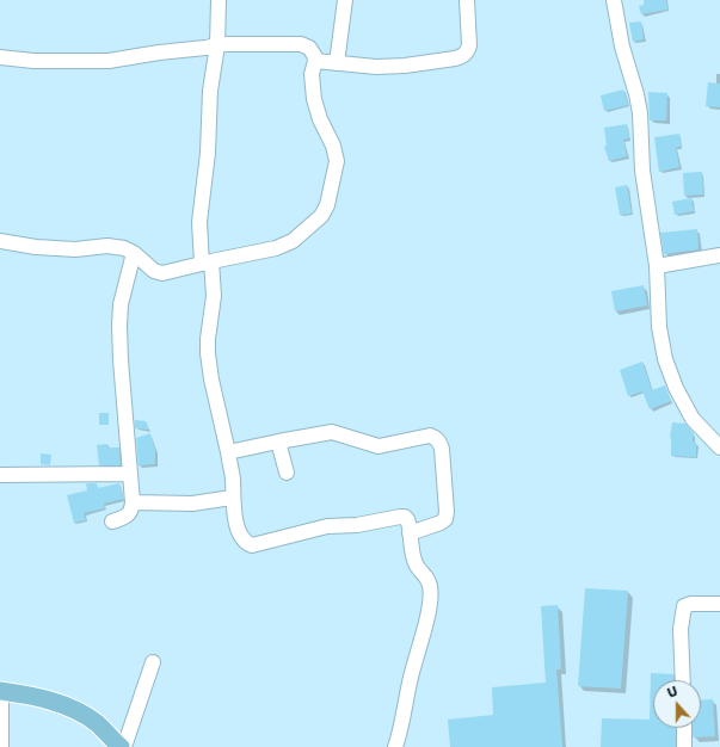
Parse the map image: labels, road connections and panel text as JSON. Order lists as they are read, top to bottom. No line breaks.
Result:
{"north":"top"}
